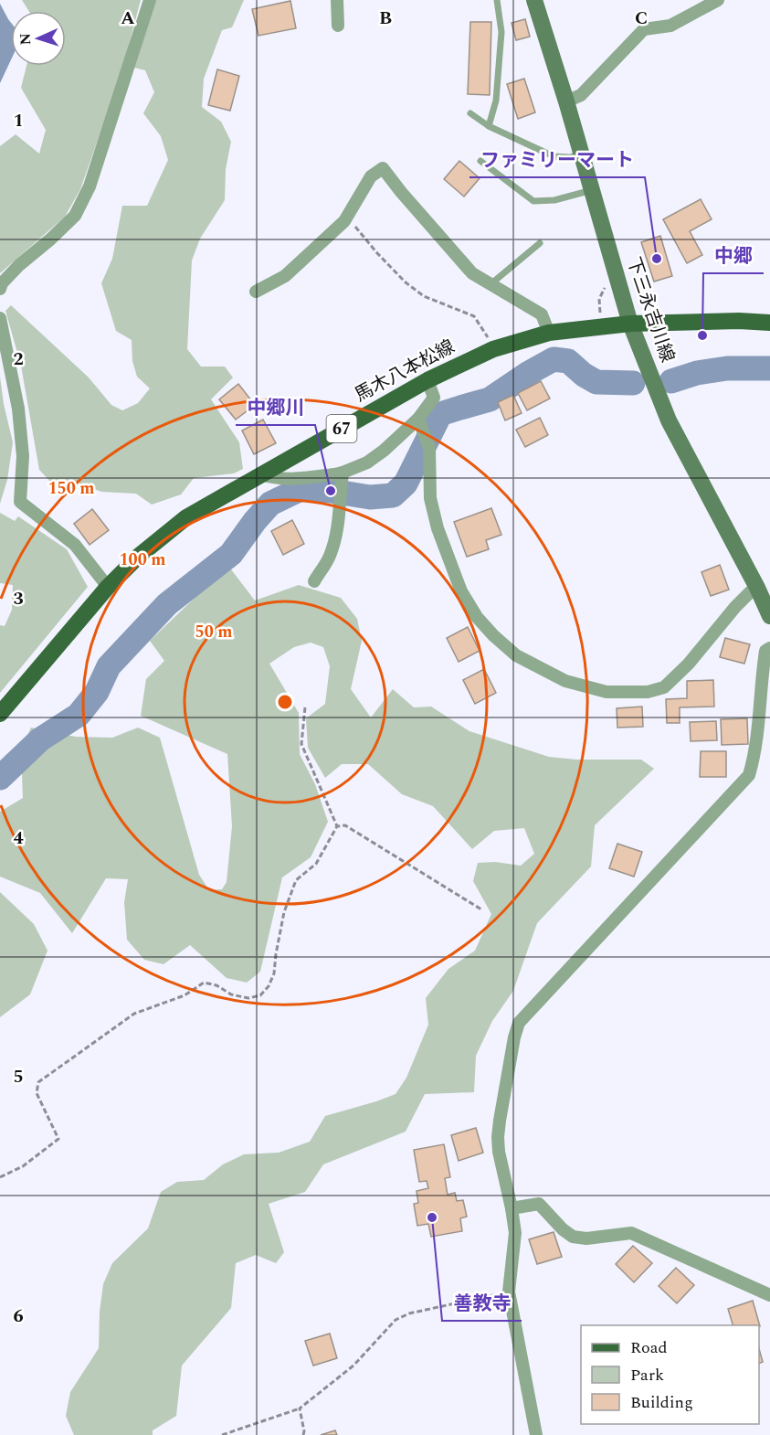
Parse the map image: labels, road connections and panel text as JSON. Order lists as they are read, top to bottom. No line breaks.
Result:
{"streets":{"main road":["下三永吉川線","馬木八本松線","67"]},"crossings":[["下三永吉川線","馬木八本松線"]],"places":["ファミリーマート","中郷","中郷川","善教寺"],"legend":["Road","Park","Building"],"north":"left","grid":{"columns":["A","B","C"],"rows":["1","2","3","4","5","6"]},"rings":["150 m","100 m","50 m"]}
